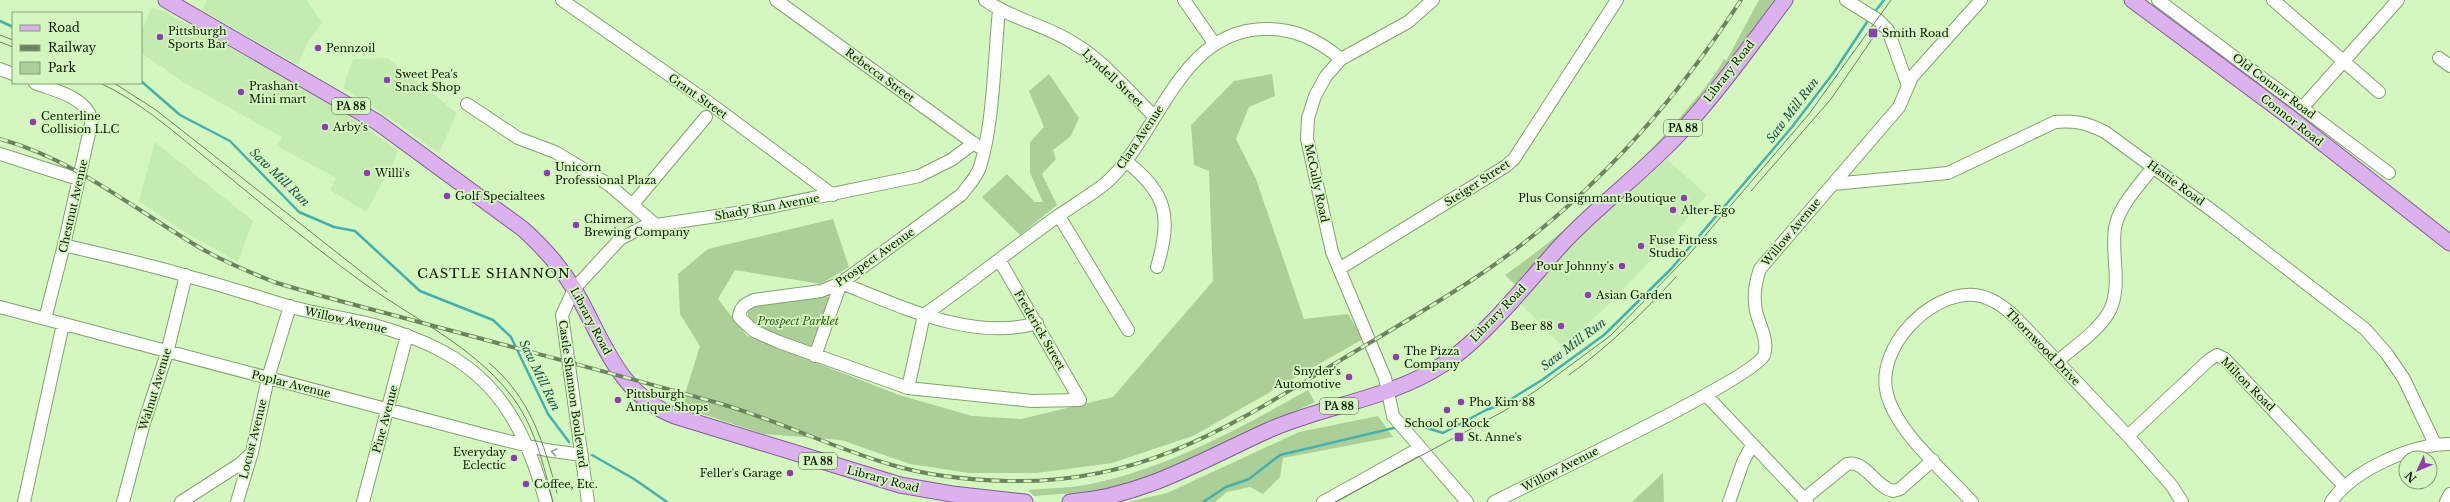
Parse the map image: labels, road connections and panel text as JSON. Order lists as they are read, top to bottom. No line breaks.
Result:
{"streets":{"main road":["Library Road","PA 88","Connor Road"],"street":["Rebecca Street","Lyndell Street","Old Connor Road","Grant Street","Clara Avenue","McCully Road","Steiger Street","Hastie Road","Chestnut Avenue","Shady Run Avenue","Willow Avenue","Prospect Avenue","Frederick Street","Thornwood Drive","Poplar Avenue","Milton Road","Walnut Avenue","Castle Shannon Boulevard","Pine Avenue","Locust Avenue"]},"crossings":[["Library Road","McCully Road"],["Library Road","Shady Run Avenue"],["Library Road","Castle Shannon Boulevard"],["Rebecca Street","Shady Run Avenue"],["Rebecca Street","Prospect Avenue"],["Lyndell Street","Clara Avenue"],["Lyndell Street","Prospect Avenue"],["Grant Street","Shady Run Avenue"],["Clara Avenue","McCully Road"],["Clara Avenue","Frederick Street"],["McCully Road","Steiger Street"],["Hastie Road","Willow Avenue"],["Chestnut Avenue","Willow Avenue"],["Chestnut Avenue","Poplar Avenue"],["Shady Run Avenue","Prospect Avenue"],["Shady Run Avenue","Castle Shannon Boulevard"],["Willow Avenue","Poplar Avenue"],["Willow Avenue","Walnut Avenue"],["Willow Avenue","Pine Avenue"],["Willow Avenue","Locust Avenue"],["Prospect Avenue","Frederick Street"],["Thornwood Drive","Milton Road"],["Poplar Avenue","Walnut Avenue"],["Poplar Avenue","Castle Shannon Boulevard"],["Poplar Avenue","Pine Avenue"],["Poplar Avenue","Locust Avenue"]],"districts":["CASTLE SHANNON"],"water":["Saw Mill Run"],"parks":["Prospect Parklet"],"places":{"transit":["Smith Road","St. Anne's"],"other":["Pittsburgh Sports Bar","Pennzoil","Sweet Pea's Snack Shop","Prashant Mini mart","Centerline Collision LLC","Arby's","Willi's","Unicorn Professional Plaza","Golf Specialtees","Plus Consignmant Boutique","Alter-Ego","Chimera Brewing Company","Fuse Fitness Studio","Pour Johnny's","Asian Garden","Beer 88","The Pizza Company","Snyder's Automotive","Pittsburgh Antique Shops","Pho Kim 88","School of Rock","Everyday Eclectic","Feller's Garage","Coffee, Etc."]},"legend":["Road","Railway","Park"],"north":"bottom left"}
